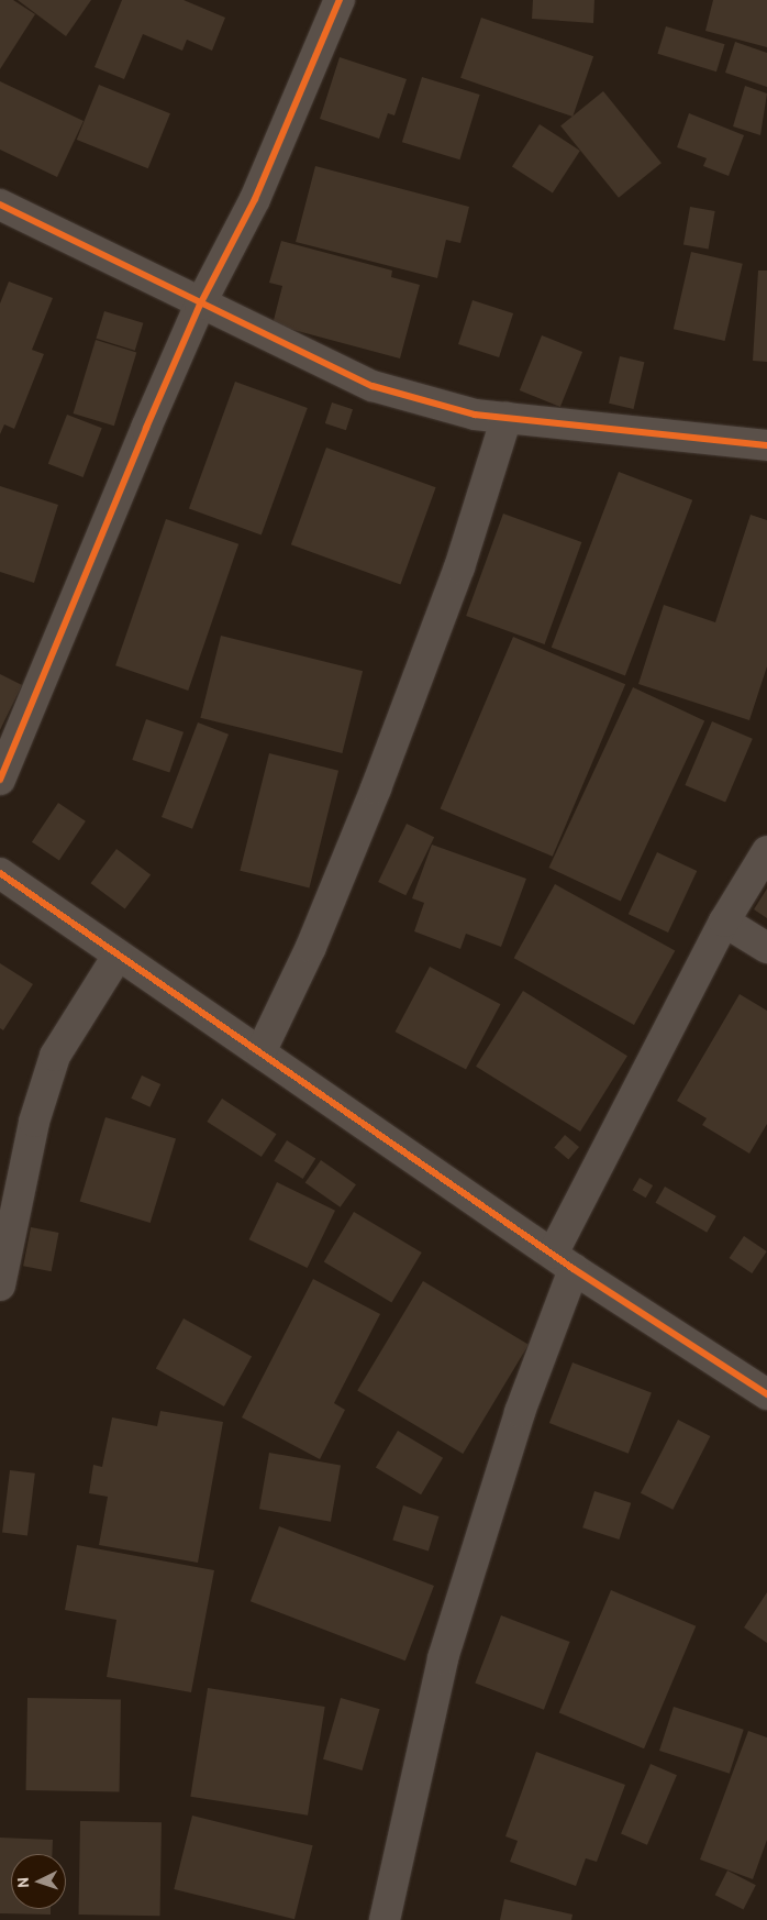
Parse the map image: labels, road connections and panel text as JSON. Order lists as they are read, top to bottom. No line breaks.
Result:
{"north":"left"}
